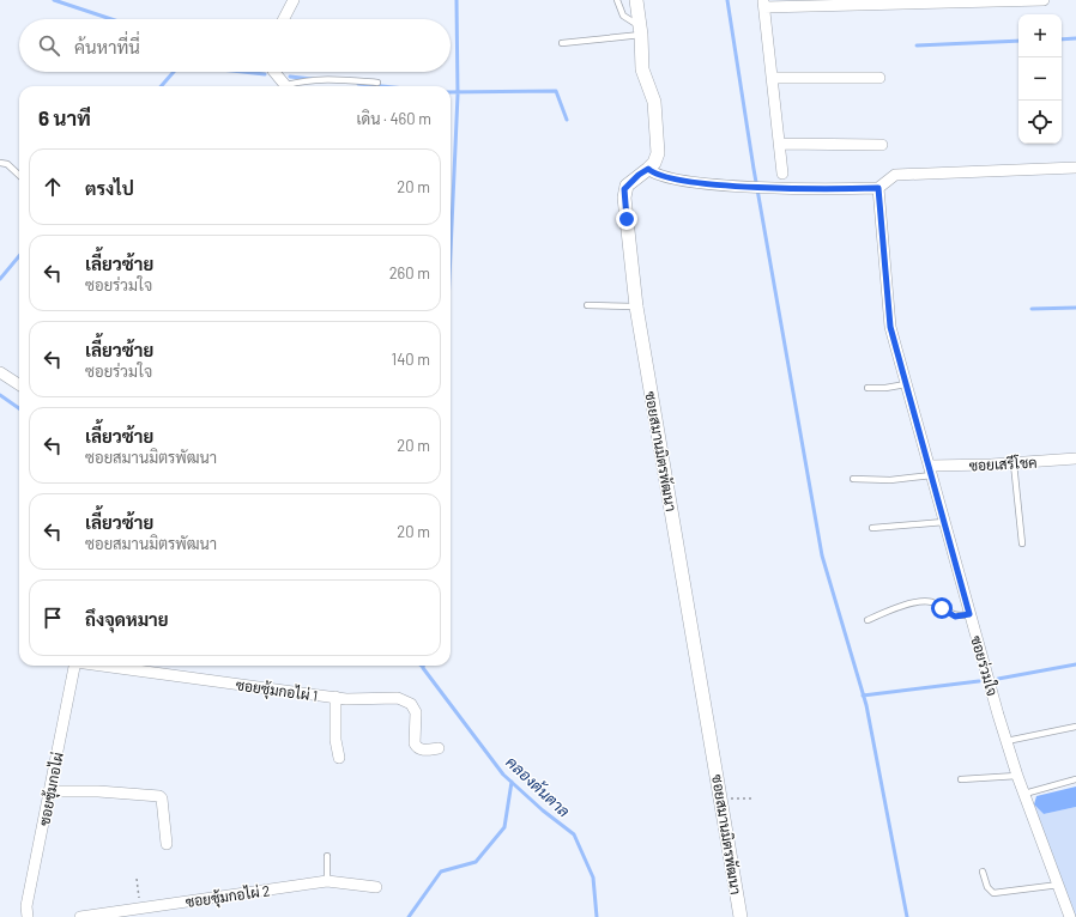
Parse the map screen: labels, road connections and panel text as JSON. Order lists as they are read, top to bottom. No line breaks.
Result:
{"streets":{"street":["ซอยสมานมิตรพัฒนา","ซอยเสรีโชค","ซอยร่วมใจ","ซอยซุ้มกอไผ่ 1","ซอยซุ้มกอไผ่","ซอยซุ้มกอไผ่ 2"]},"crossings":[["ซอยเสรีโชค","ซอยร่วมใจ"]],"water":["คลองต้นตาล"],"page":{"map_buttons":["+","−"],"search":"ค้นหาที่นี่","heading":["6 นาที","เดิน · 460 m"],"list":[["ตรงไป","20 m"],["เลี้ยวซ้าย","ซอยร่วมใจ","260 m"],["เลี้ยวซ้าย","ซอยร่วมใจ","140 m"],["เลี้ยวซ้าย","ซอยสมานมิตรพัฒนา","20 m"],["เลี้ยวซ้าย","ซอยสมานมิตรพัฒนา","20 m"],"ถึงจุดหมาย"]}}
